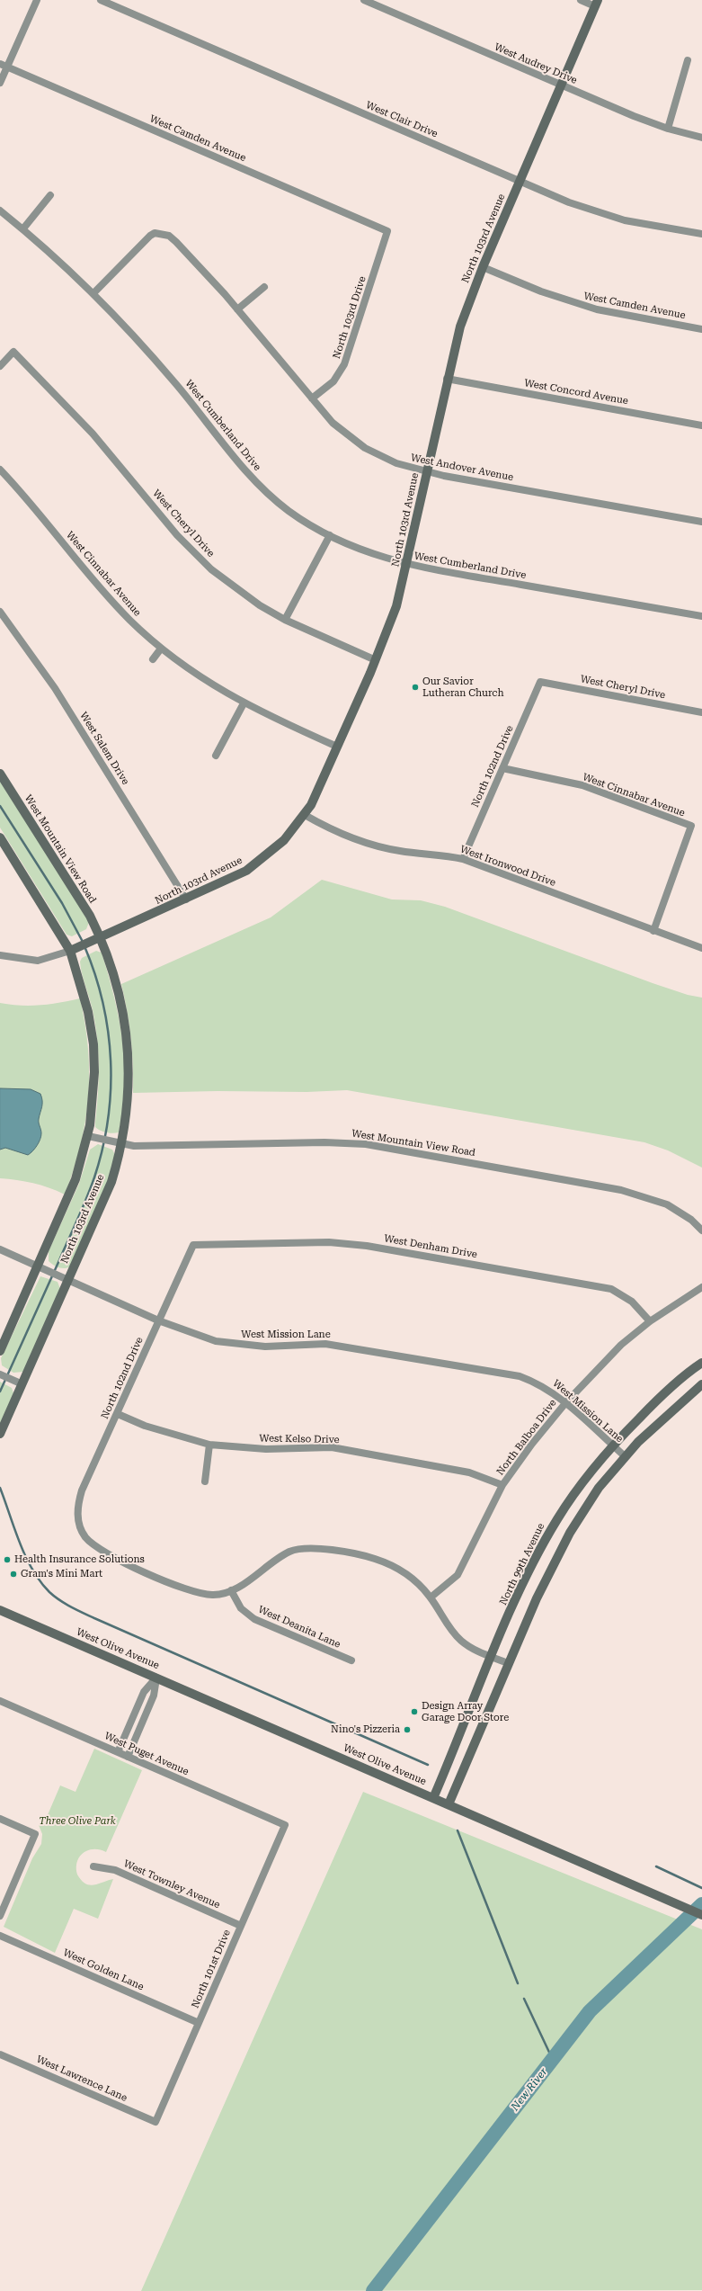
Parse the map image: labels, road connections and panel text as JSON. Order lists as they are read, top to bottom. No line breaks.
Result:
{"streets":{"street":["West Audrey Drive","West Clair Drive","West Camden Avenue","North 103rd Avenue","North 103rd Drive","West Concord Avenue","West Cumberland Drive","West Andover Avenue","West Cheryl Drive","West Cinnabar Avenue","West Salem Drive","North 102nd Drive","West Mountain View Road","West Ironwood Drive","West Denham Drive","West Mission Lane","North Balboa Drive","West Kelso Drive","North 99th Avenue","West Deanita Lane","West Olive Avenue","West Puget Avenue","West Townley Avenue","North 101st Drive","West Golden Lane","West Lawrence Lane"]},"crossings":[["West Audrey Drive","North 103rd Avenue"],["West Clair Drive","North 103rd Avenue"],["West Camden Avenue","North 103rd Avenue"],["West Camden Avenue","North 103rd Drive"],["North 103rd Avenue","West Concord Avenue"],["North 103rd Avenue","West Cumberland Drive"],["North 103rd Avenue","West Andover Avenue"],["North 103rd Avenue","West Cheryl Drive"],["North 103rd Avenue","West Cinnabar Avenue"],["North 103rd Avenue","West Salem Drive"],["North 103rd Avenue","West Mountain View Road"],["North 103rd Avenue","West Ironwood Drive"],["North 103rd Avenue","West Mission Lane"],["North 103rd Drive","West Andover Avenue"],["West Cumberland Drive","West Andover Avenue"],["West Cheryl Drive","North 102nd Drive"],["West Cinnabar Avenue","North 102nd Drive"],["West Cinnabar Avenue","West Ironwood Drive"],["North 102nd Drive","West Ironwood Drive"],["North 102nd Drive","West Denham Drive"],["North 102nd Drive","West Mission Lane"],["North 102nd Drive","West Kelso Drive"],["North 102nd Drive","West Deanita Lane"],["West Denham Drive","North Balboa Drive"],["West Mission Lane","North Balboa Drive"],["West Mission Lane","North 99th Avenue"],["North Balboa Drive","West Kelso Drive"],["North 99th Avenue","West Olive Avenue"],["West Puget Avenue","North 101st Drive"],["West Townley Avenue","North 101st Drive"],["North 101st Drive","West Golden Lane"],["North 101st Drive","West Lawrence Lane"]],"water":["New River"],"parks":["Three Olive Park"],"places":["Our Savior Lutheran Church","Health Insurance Solutions","Gram's Mini Mart","Design Array Garage Door Store","Nino's Pizzeria"]}
